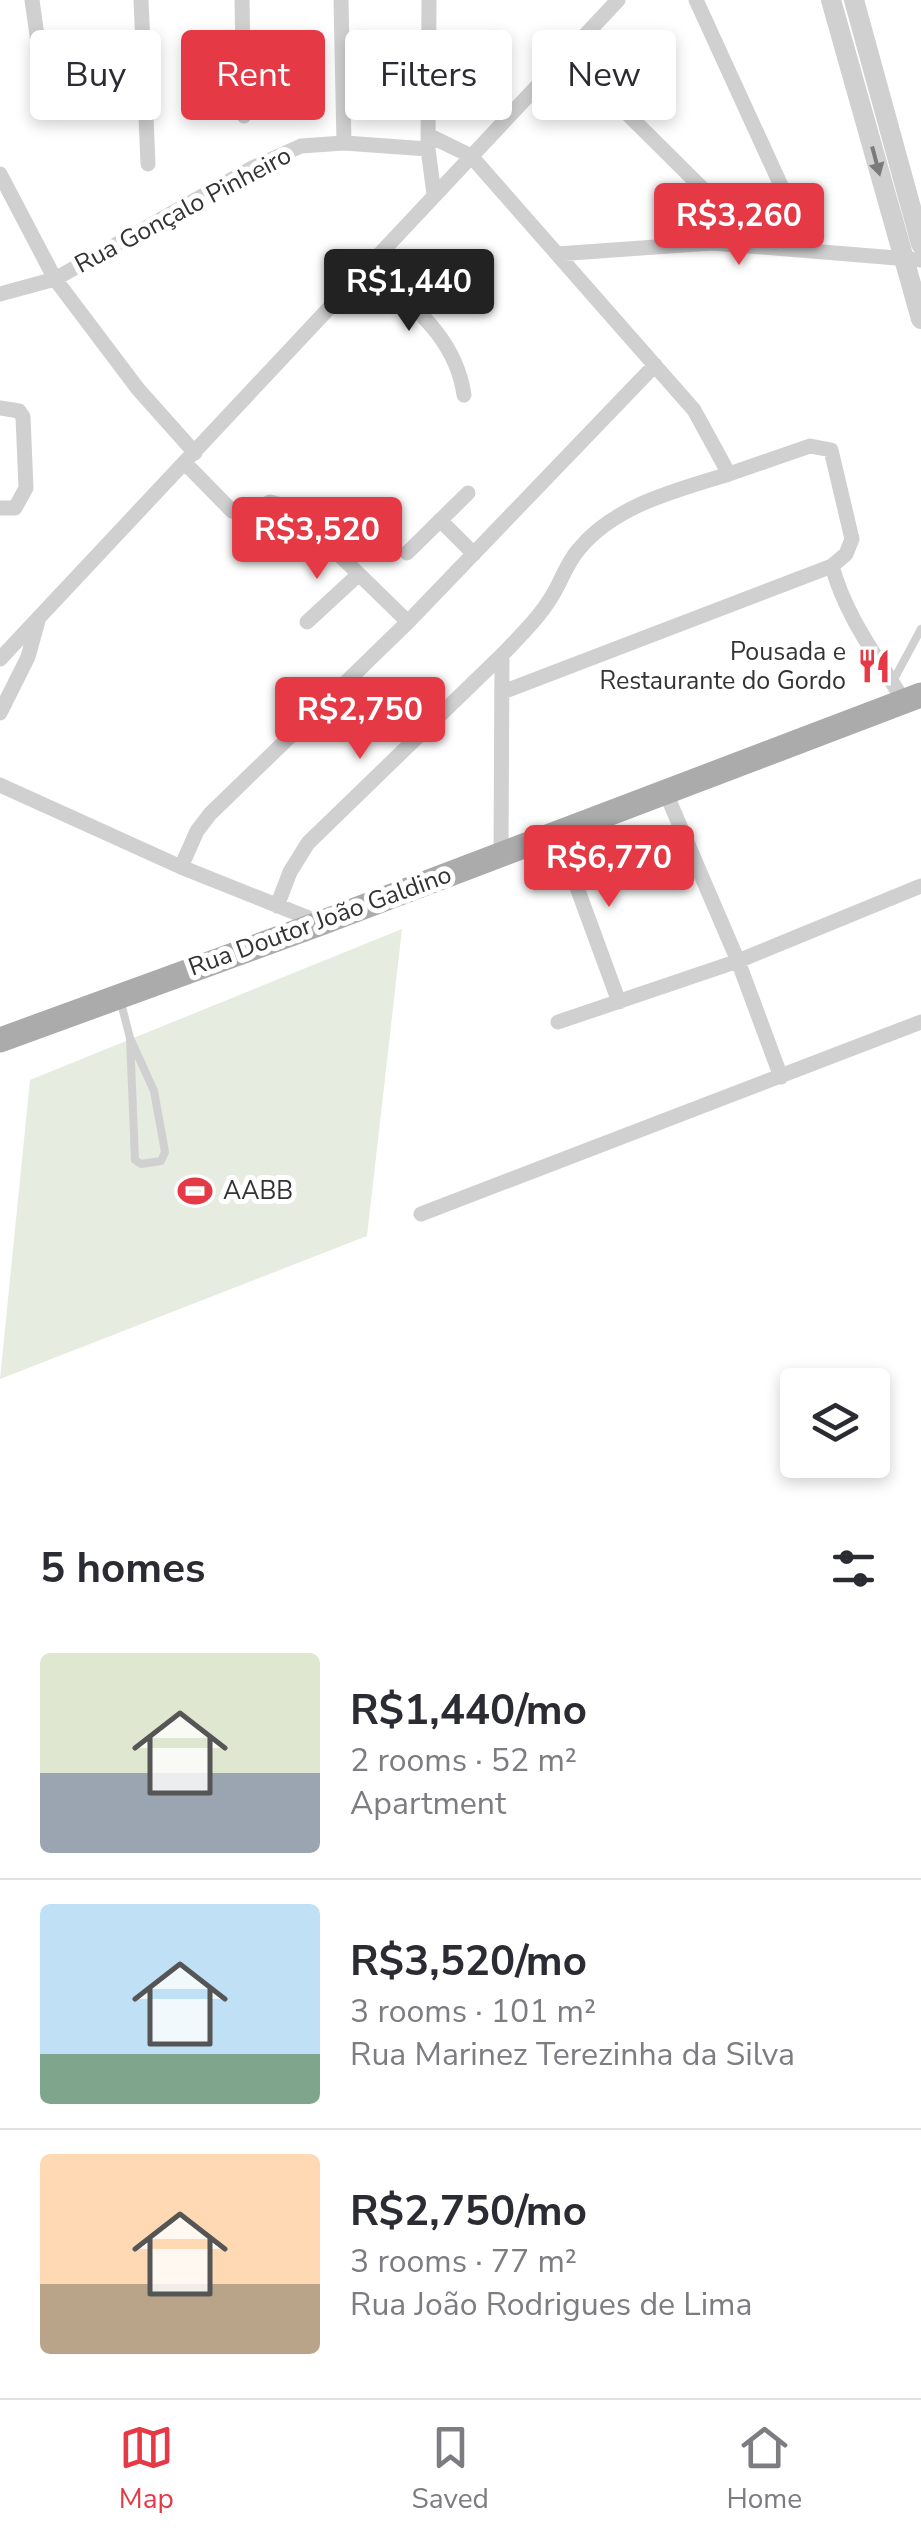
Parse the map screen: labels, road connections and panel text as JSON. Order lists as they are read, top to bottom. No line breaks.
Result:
{"streets":{"main road":["Rua Doutor João Galdino"],"street":["Rua Gonçalo Pinheiro"]},"places":{"restaurant":["Pousada e Restaurante do Gordo"],"sports":["AABB"]},"page":{"chip":["Buy","Rent","Filters","New"],"price":["R$3,260","R$1,440","R$3,520","R$2,750","R$6,770"],"heading":"5 homes","list":[{"name":"R$1,440/mo","note":"2 rooms · 52 m² · Apartment"},{"name":"R$3,520/mo","note":"3 rooms · 101 m² · Rua Marinez Terezinha da Silva"},{"name":"R$2,750/mo","note":"3 rooms · 77 m² · Rua João Rodrigues de Lima"}],"tabs":["Map","Saved","Home"]}}
